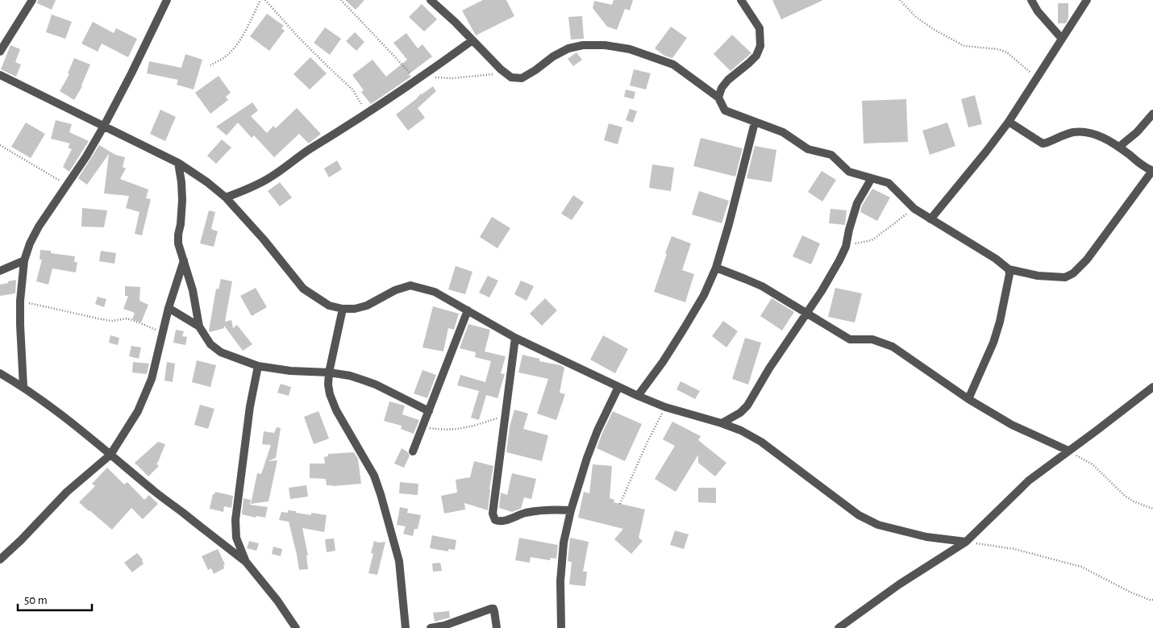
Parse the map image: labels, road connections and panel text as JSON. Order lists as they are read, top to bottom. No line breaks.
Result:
{"scale_bar":"50 m"}
